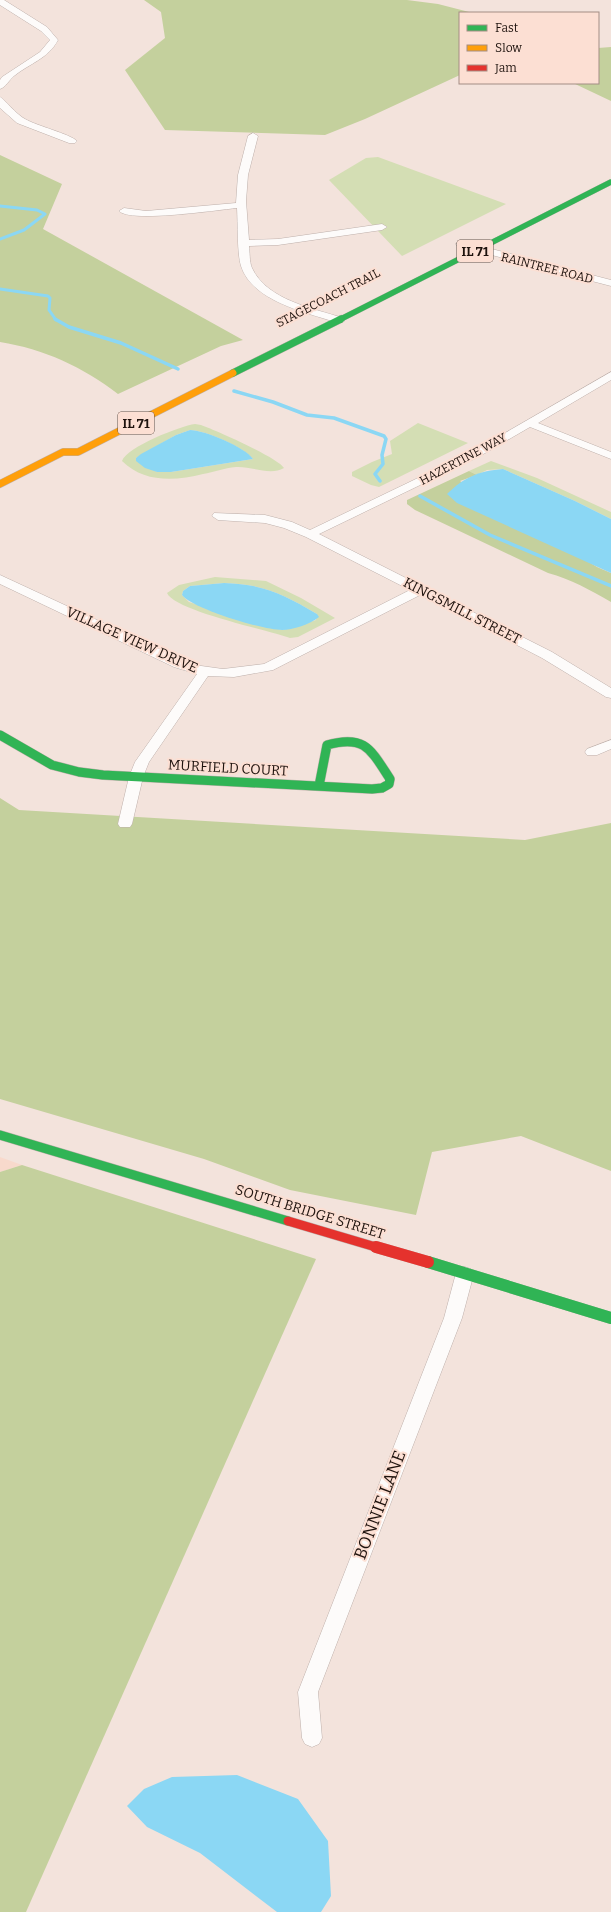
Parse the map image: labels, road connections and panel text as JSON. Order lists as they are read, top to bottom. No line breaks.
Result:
{"streets":{"main road":["IL 71","STAGECOACH TRAIL","MURFIELD COURT","SOUTH BRIDGE STREET"],"street":["RAINTREE ROAD","HAZERTINE WAY","KINGSMILL STREET","VILLAGE VIEW DRIVE","BONNIE LANE"]},"crossings":[["IL 71","RAINTREE ROAD"],["RAINTREE ROAD","STAGECOACH TRAIL"],["HAZERTINE WAY","KINGSMILL STREET"],["KINGSMILL STREET","VILLAGE VIEW DRIVE"],["SOUTH BRIDGE STREET","BONNIE LANE"]],"legend":["Fast","Slow","Jam"]}
